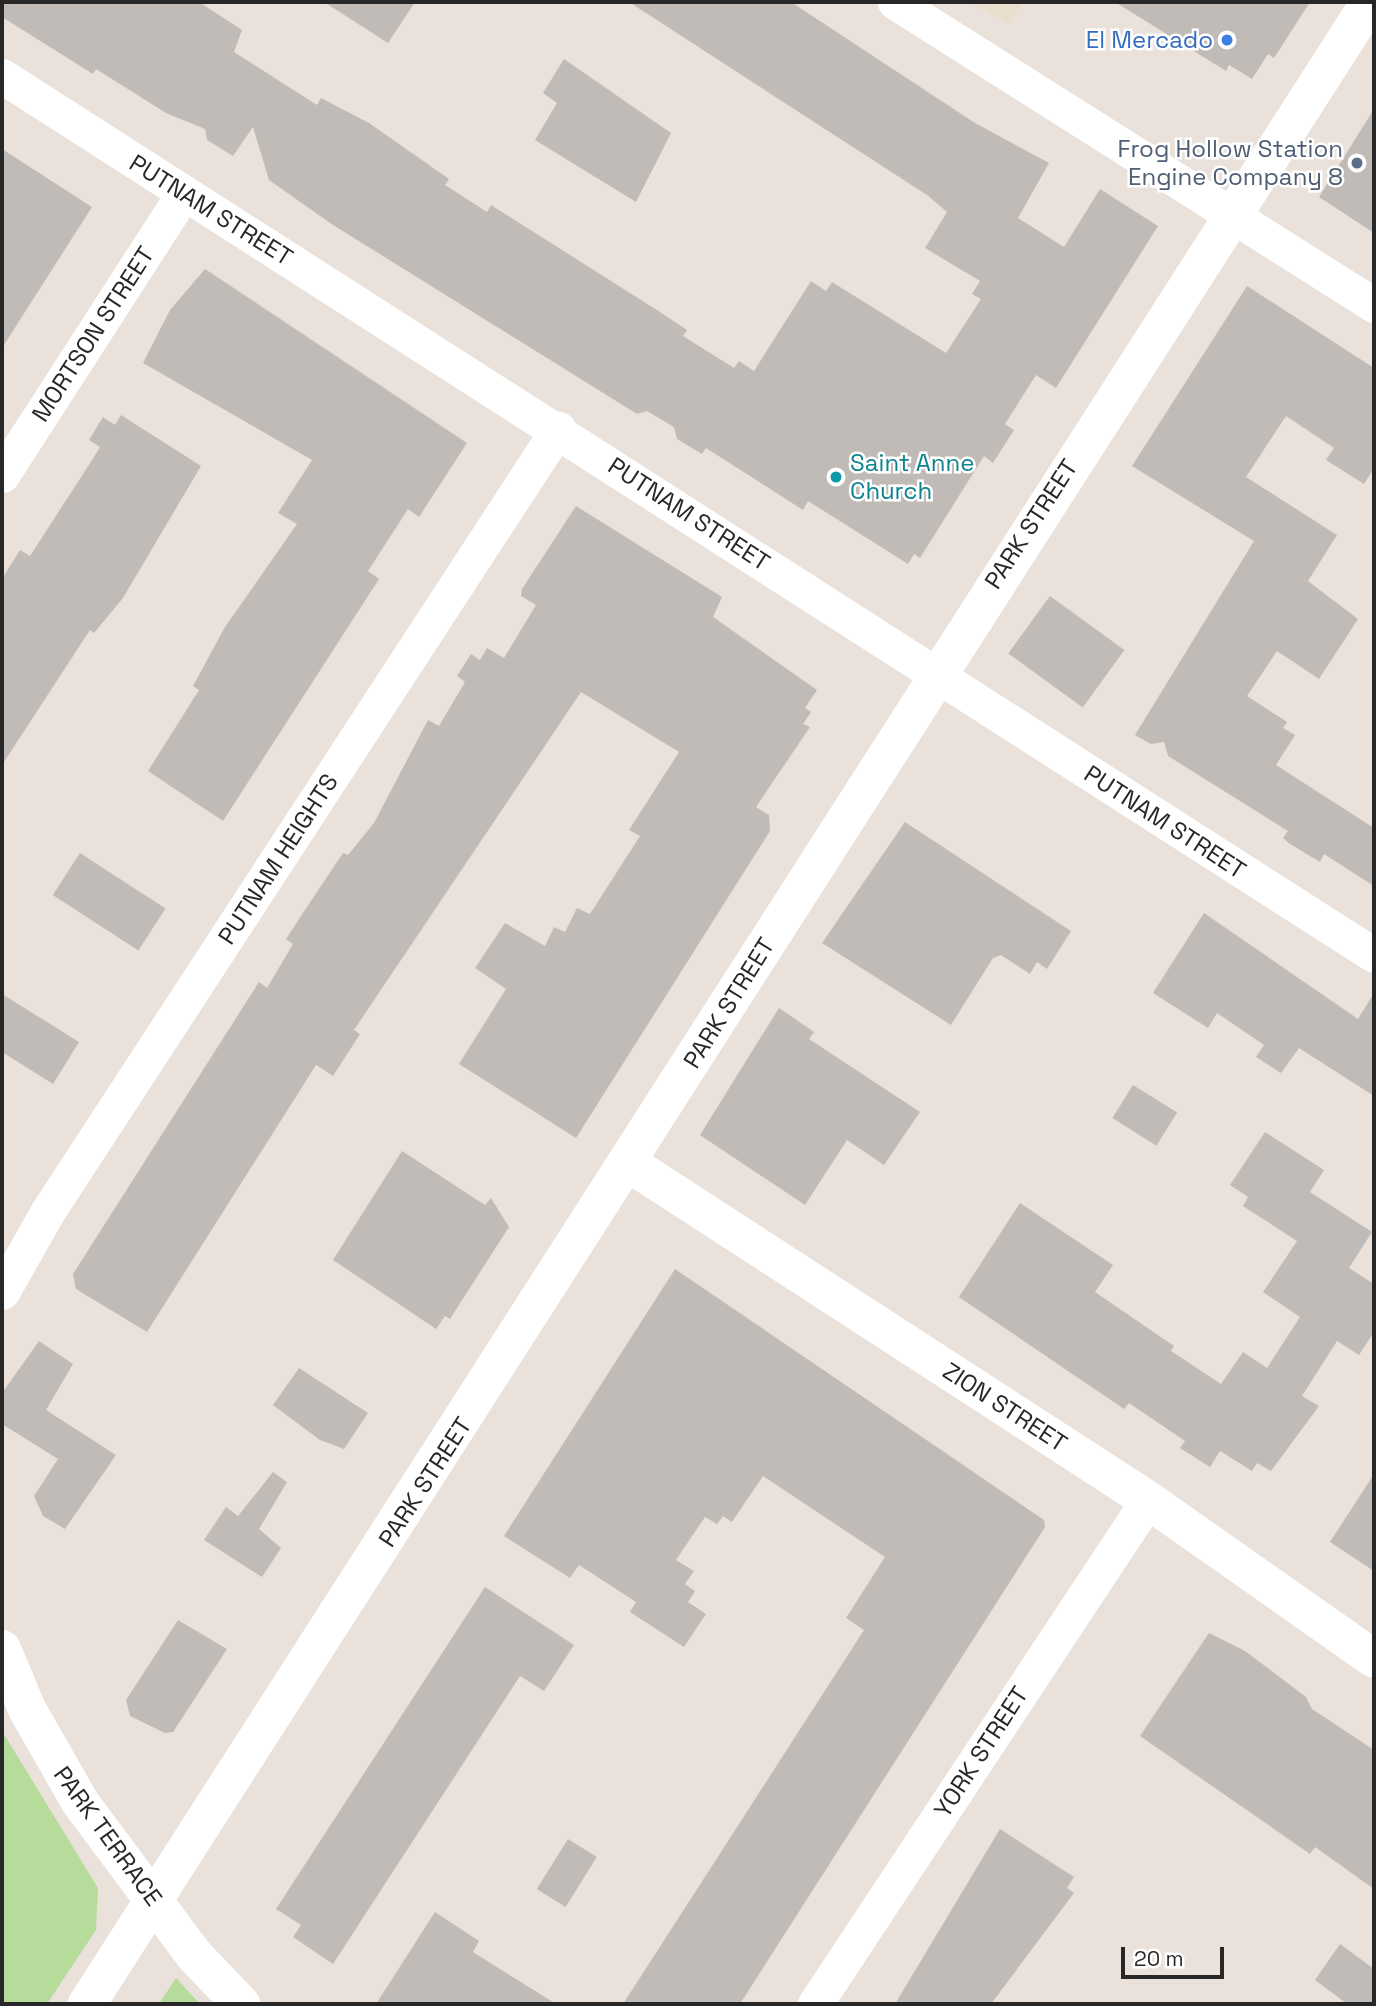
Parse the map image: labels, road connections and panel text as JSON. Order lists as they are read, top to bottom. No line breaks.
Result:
{"streets":{"main road":["PARK STREET","ZION STREET","PARK TERRACE"],"street":["PUTNAM STREET","MORTSON STREET","PUTNAM HEIGHTS","YORK STREET"]},"crossings":[["PUTNAM STREET","MORTSON STREET"],["PUTNAM STREET","PARK STREET"],["PUTNAM STREET","PUTNAM HEIGHTS"],["PARK STREET","ZION STREET"],["PARK STREET","PARK TERRACE"],["ZION STREET","YORK STREET"]],"places":["El Mercado","Frog Hollow Station Engine Company 8","Saint Anne Church"],"scale_bar":"20 m"}
